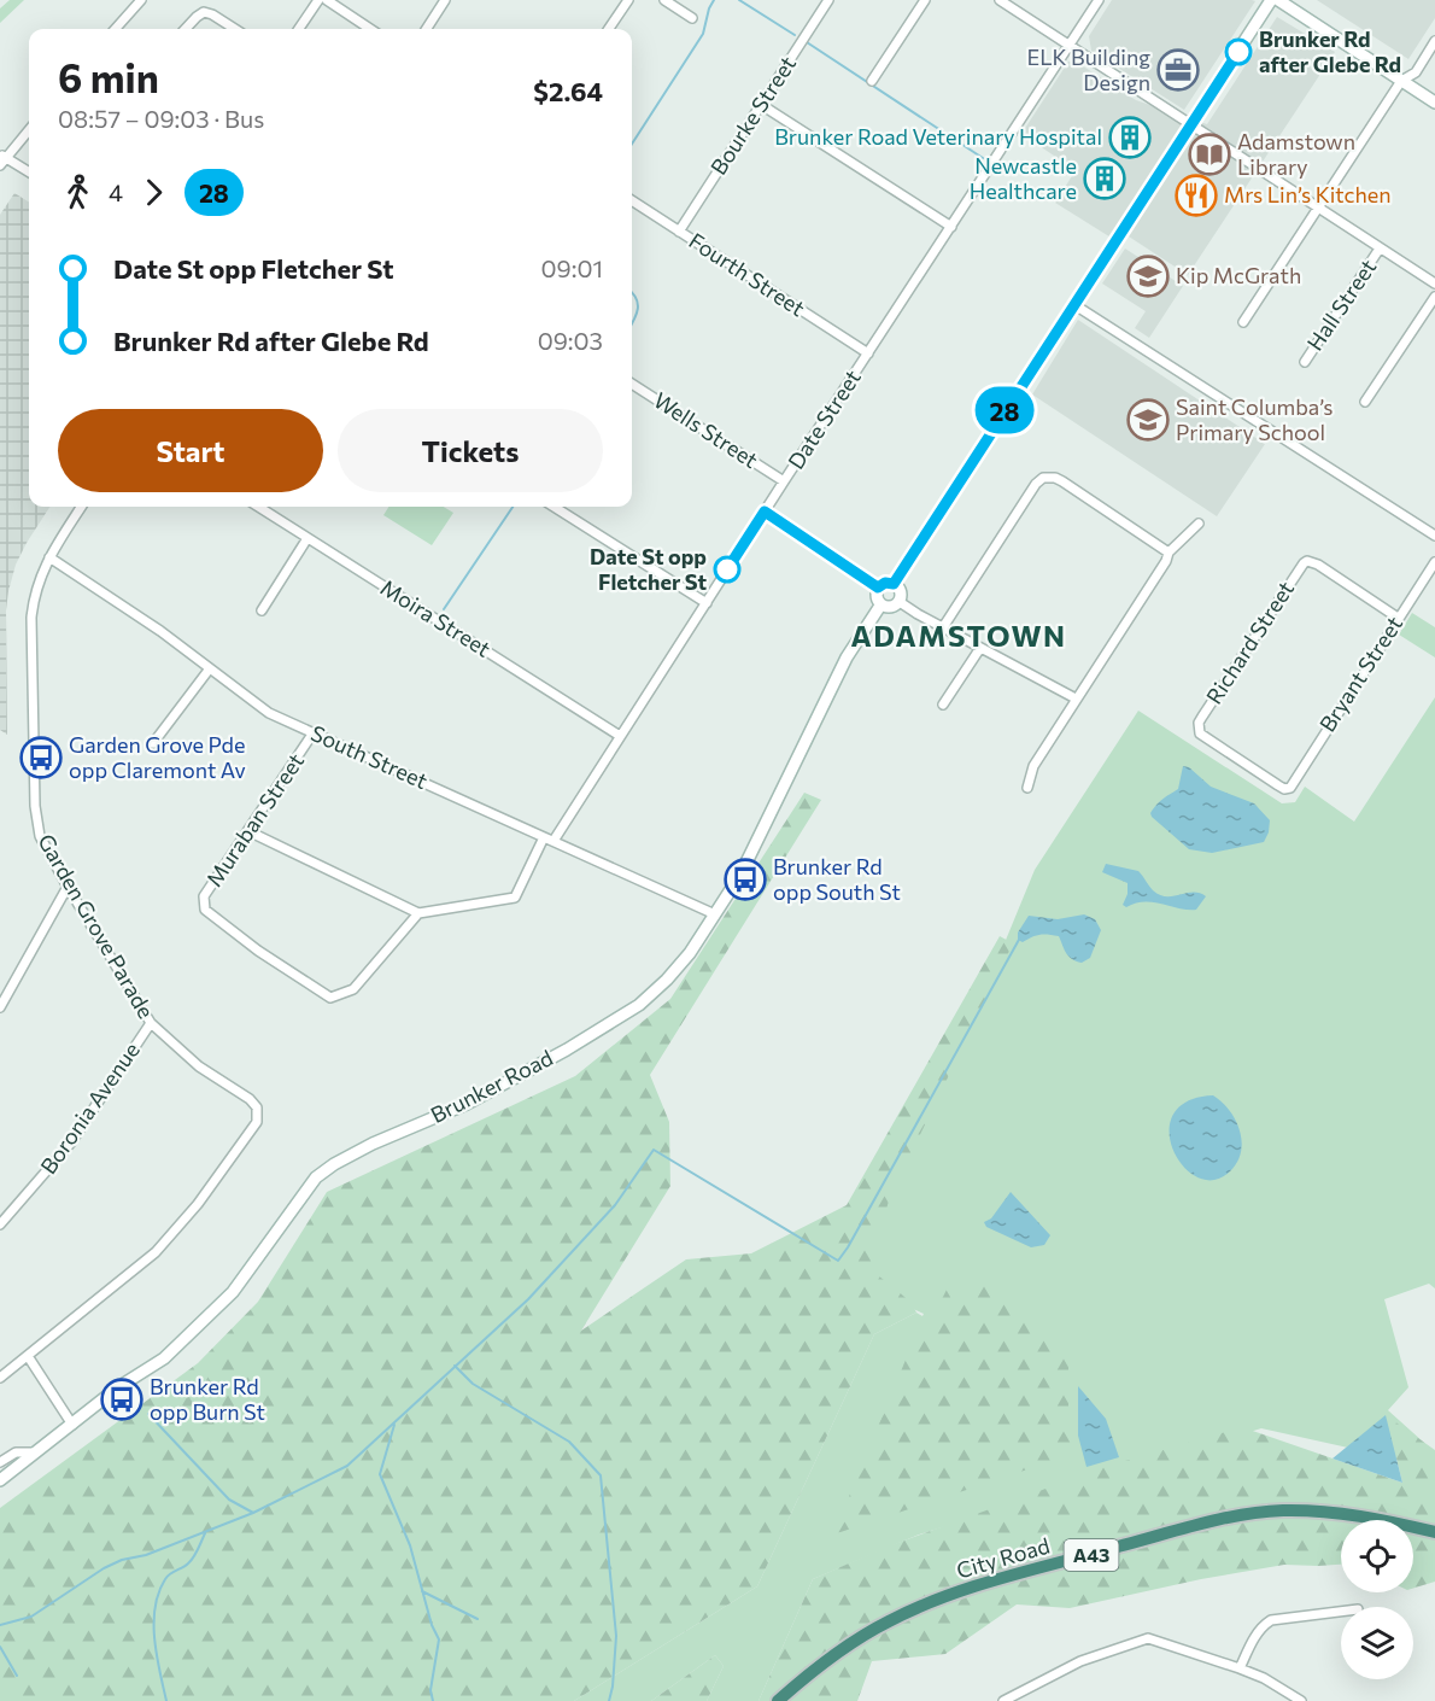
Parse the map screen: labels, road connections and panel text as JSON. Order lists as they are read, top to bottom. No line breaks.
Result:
{"streets":{"highway":["A43","City Road"],"main road":["Brunker Road"],"street":["Bourke Street","Fourth Street","Hall Street","Date Street","Wells Street","Moira Street","Richard Street","Bryant Street","South Street","Muraban Street","Garden Grove Parade","Boronia Avenue"]},"crossings":[["Bourke Street","Fourth Street"],["Fourth Street","Date Street"],["Date Street","Wells Street"],["Date Street","Moira Street"],["Date Street","South Street"],["Richard Street","Bryant Street"],["South Street","Muraban Street"],["South Street","Garden Grove Parade"],["South Street","Brunker Road"],["Garden Grove Parade","Boronia Avenue"]],"districts":["ADAMSTOWN"],"places":{"other":["Brunker Rd after Glebe Rd","Date St opp Fletcher St"],"office":["ELK Building Design"],"building":["Brunker Road Veterinary Hospital","Newcastle Healthcare"],"library":["Adamstown Library"],"restaurant":["Mrs Lin’s Kitchen"],"school or university":["Kip McGrath","Saint Columba’s Primary School"],"bus stop":["Garden Grove Pde opp Claremont Av","Brunker Rd opp South St","Brunker Rd opp Burn St"]},"lines":["bus line 28"],"page":{"on_map":"28","heading":["6 min","08:57 – 09:03 · Bus","$2.64"],"legs":["4","28"],"list":[{"name":"Date St opp Fletcher St","value":"09:01"},{"name":"Brunker Rd after Glebe Rd","value":"09:03"}],"buttons":["Start","Tickets"]}}
